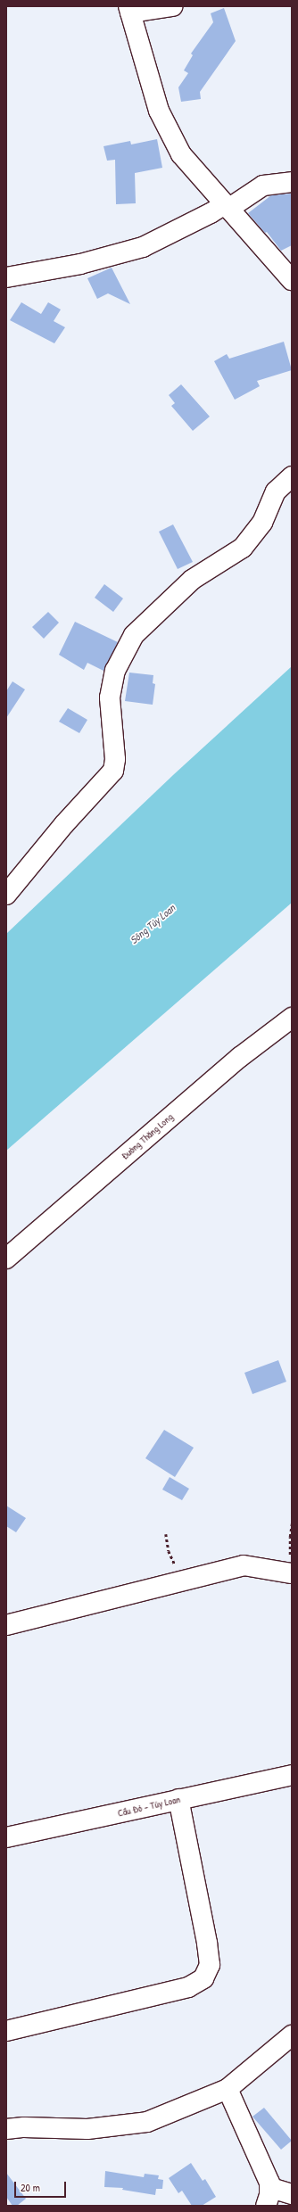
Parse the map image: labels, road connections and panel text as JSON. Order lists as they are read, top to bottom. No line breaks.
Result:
{"streets":{"street":["Đường Thăng Long","Cầu Đỏ - Túy Loan"]},"water":["Sông Túy Loan"],"scale_bar":"20 m"}
